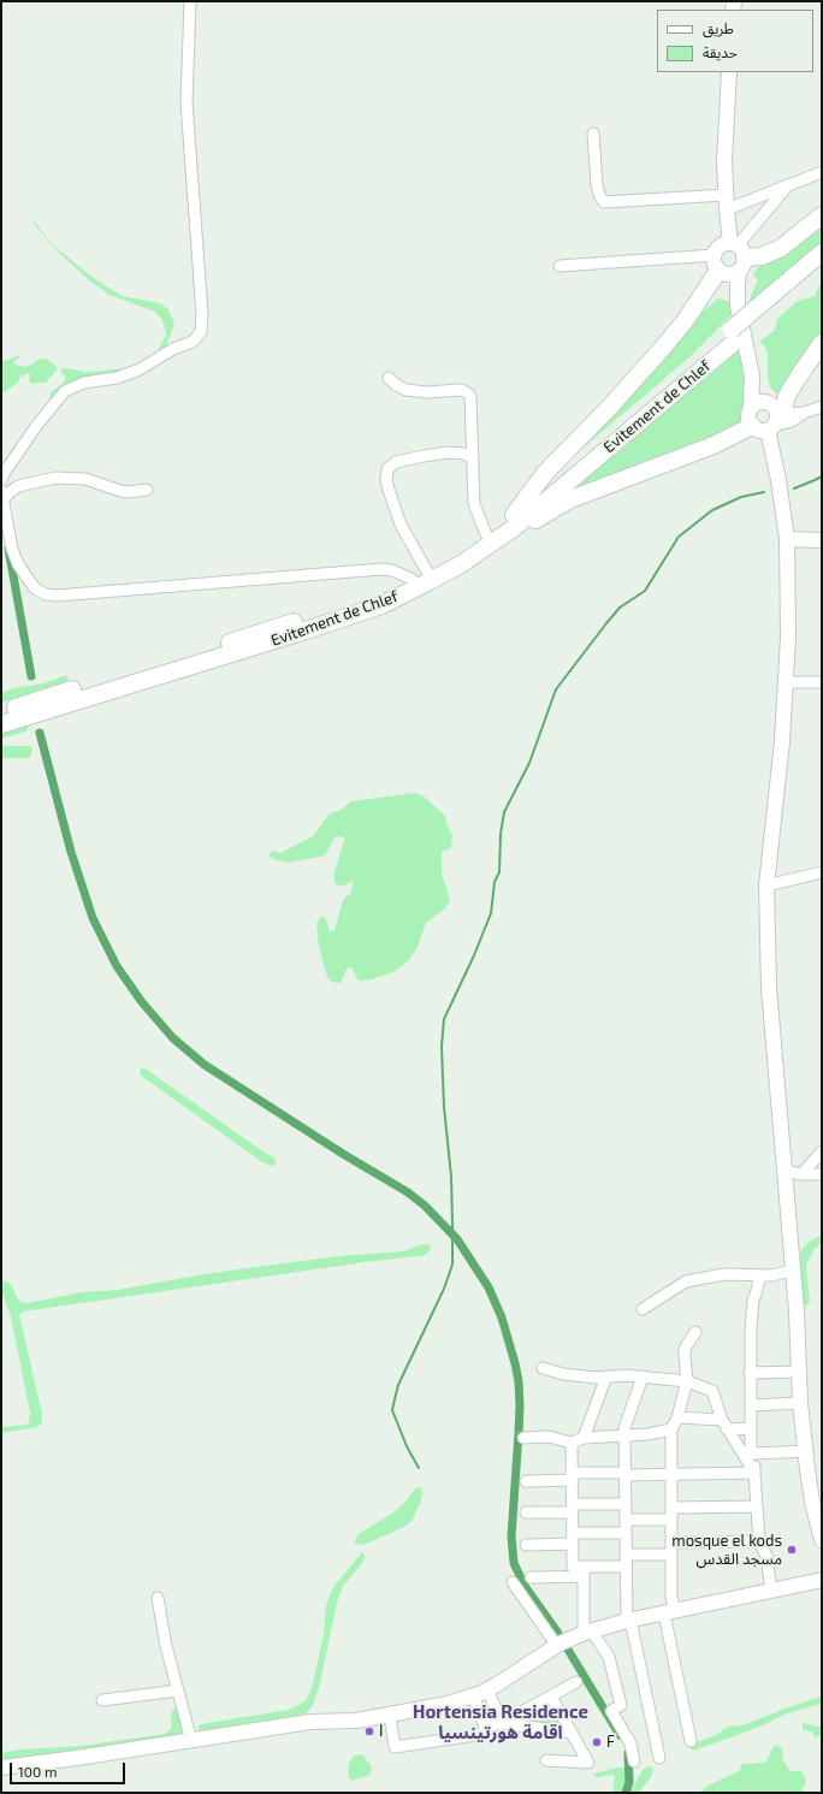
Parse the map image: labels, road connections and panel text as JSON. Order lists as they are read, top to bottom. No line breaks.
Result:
{"streets":{"highway":["Evitement de Chlef"]},"districts":["Hortensia Residence اقامة هورتينسيا"],"places":["mosque el kods مسجد القدس","I","F"],"legend":["طريق","حديقة"],"scale_bar":"100 m"}
